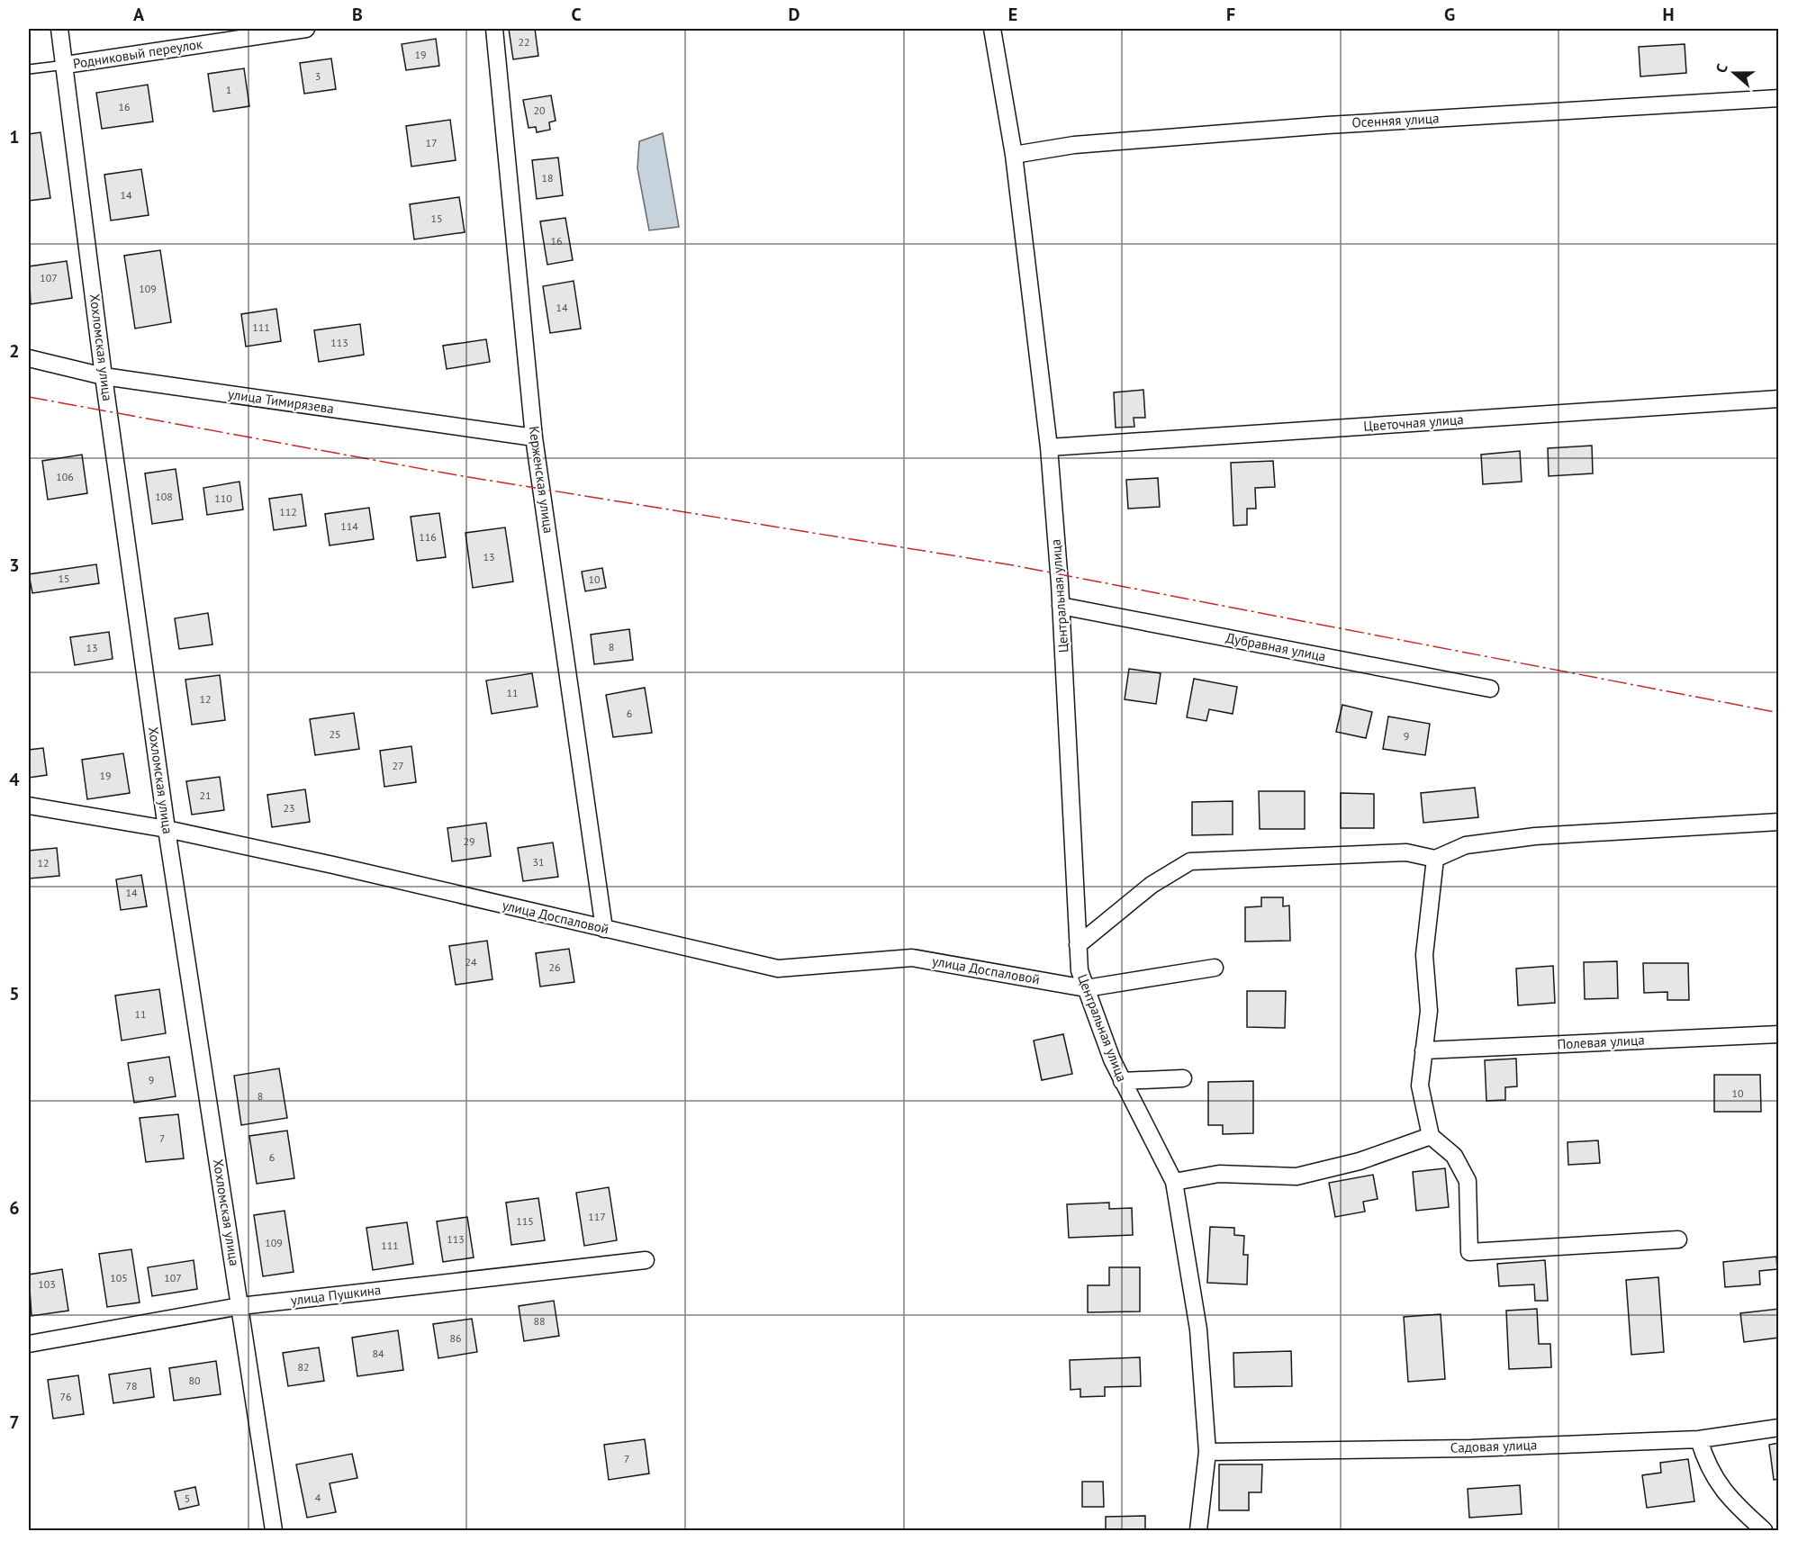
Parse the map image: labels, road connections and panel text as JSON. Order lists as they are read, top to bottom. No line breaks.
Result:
{"streets":{"street":["Родниковый переулок","Осенняя улица","Хохломская улица","улица Тимирязева","Цветочная улица","Керженская улица","Центральная улица","Дубравная улица","улица Доспаловой","Полевая улица","улица Пушкина","Садовая улица"]},"crossings":[["Родниковый переулок","Хохломская улица"],["Осенняя улица","Центральная улица"],["Хохломская улица","улица Тимирязева"],["Хохломская улица","улица Доспаловой"],["Хохломская улица","улица Пушкина"],["улица Тимирязева","Керженская улица"],["Цветочная улица","Центральная улица"],["Керженская улица","улица Доспаловой"],["Центральная улица","Дубравная улица"],["Центральная улица","улица Доспаловой"],["Центральная улица","Садовая улица"]],"house_numbers":["22","19","3","1","16","20","17","18","14","15","16","107","109","14","111","113","106","108","110","112","114","116","13","15","10","8","13","11","12","6","25","9","27","19","21","23","29","31","12","14","24","26","11","9","10","8","7","6","117","115","113","109","111","105","107","103","88","86","84","82","80","78","76","7","4","5"],"north":"left","grid":{"columns":["A","B","C","D","E","F","G","H"],"rows":["1","2","3","4","5","6","7"]}}
